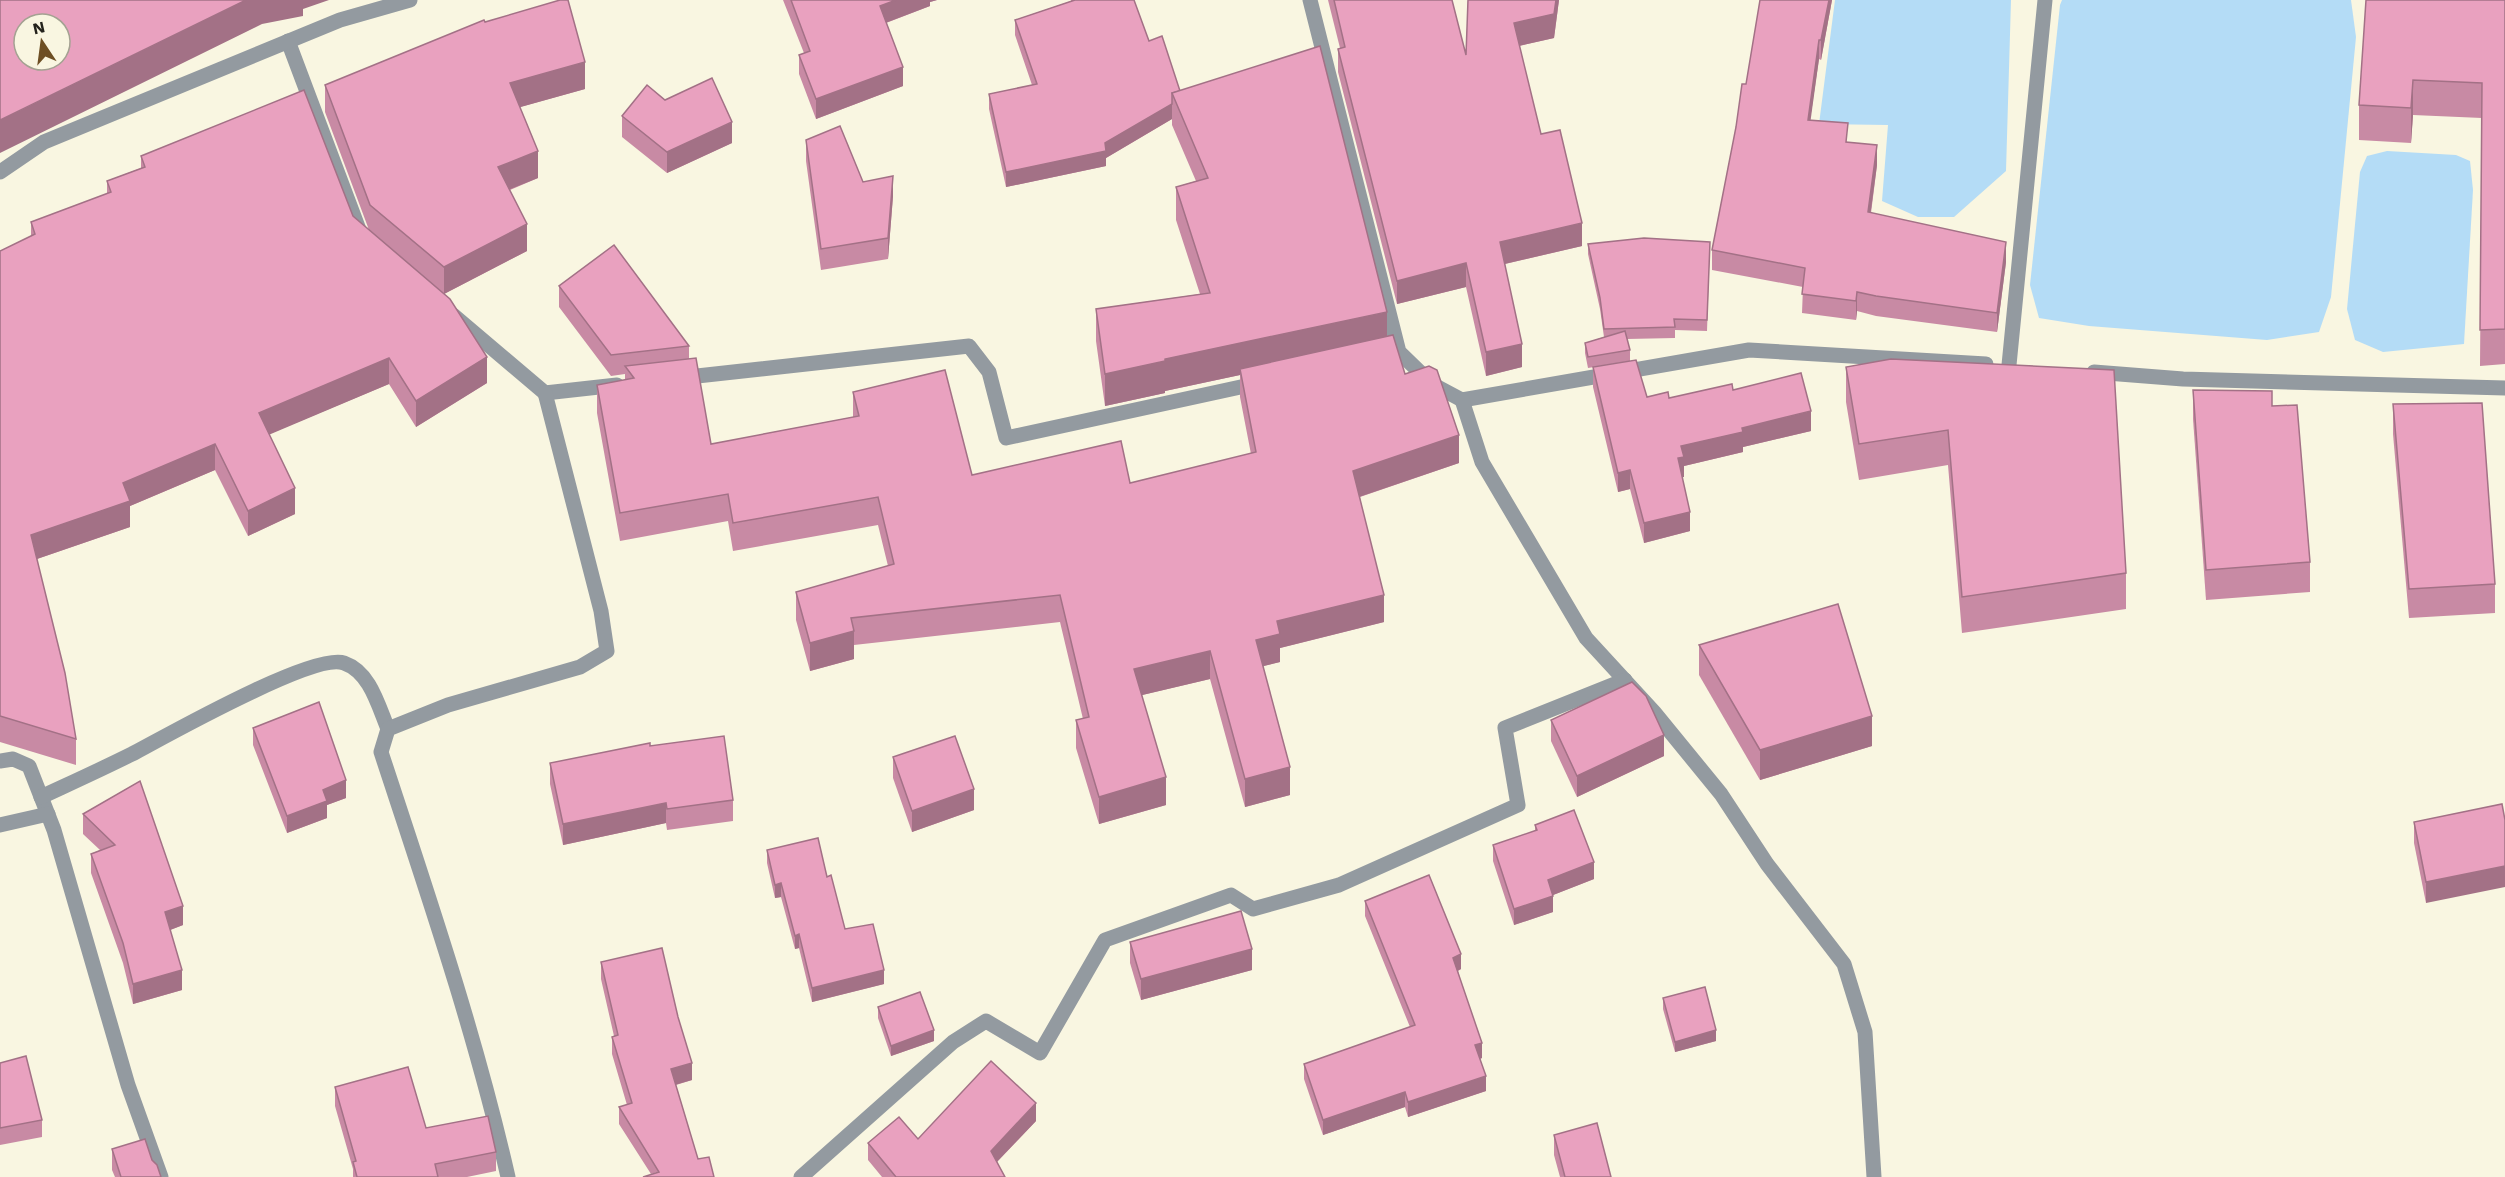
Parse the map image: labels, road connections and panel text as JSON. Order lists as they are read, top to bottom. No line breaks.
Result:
{"north":"top"}
